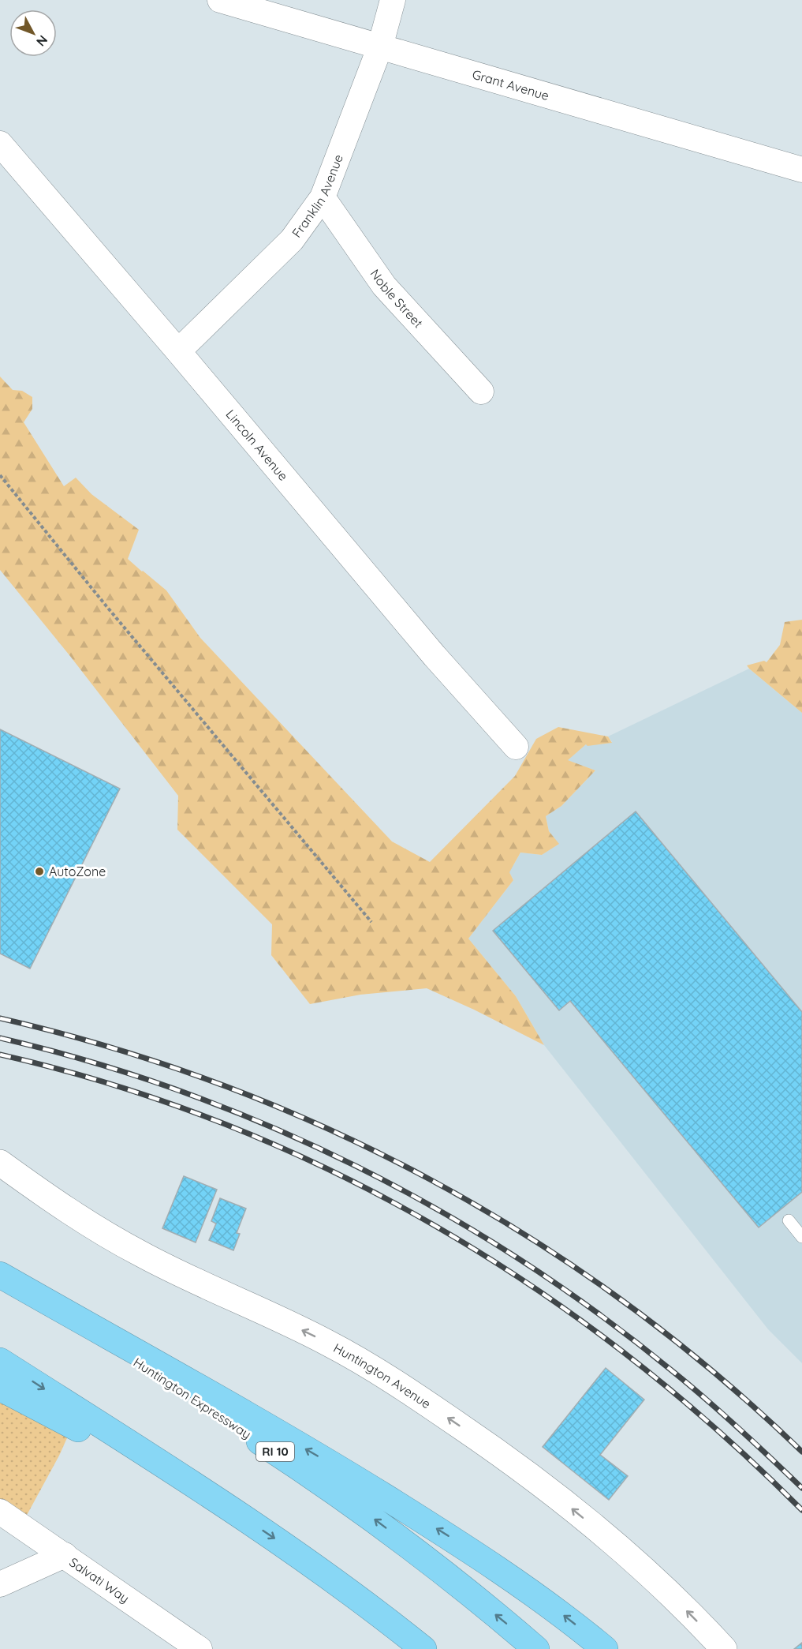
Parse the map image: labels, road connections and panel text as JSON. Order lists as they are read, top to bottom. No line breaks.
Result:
{"streets":{"highway":["Huntington Expressway","RI 10"],"main road":["Huntington Avenue"],"street":["Grant Avenue","Franklin Avenue","Noble Street","Lincoln Avenue","Salvati Way"]},"crossings":[["Grant Avenue","Franklin Avenue"],["Franklin Avenue","Noble Street"],["Franklin Avenue","Lincoln Avenue"]],"one_way":["Huntington Avenue"],"places":["AutoZone"],"north":"bottom right"}
